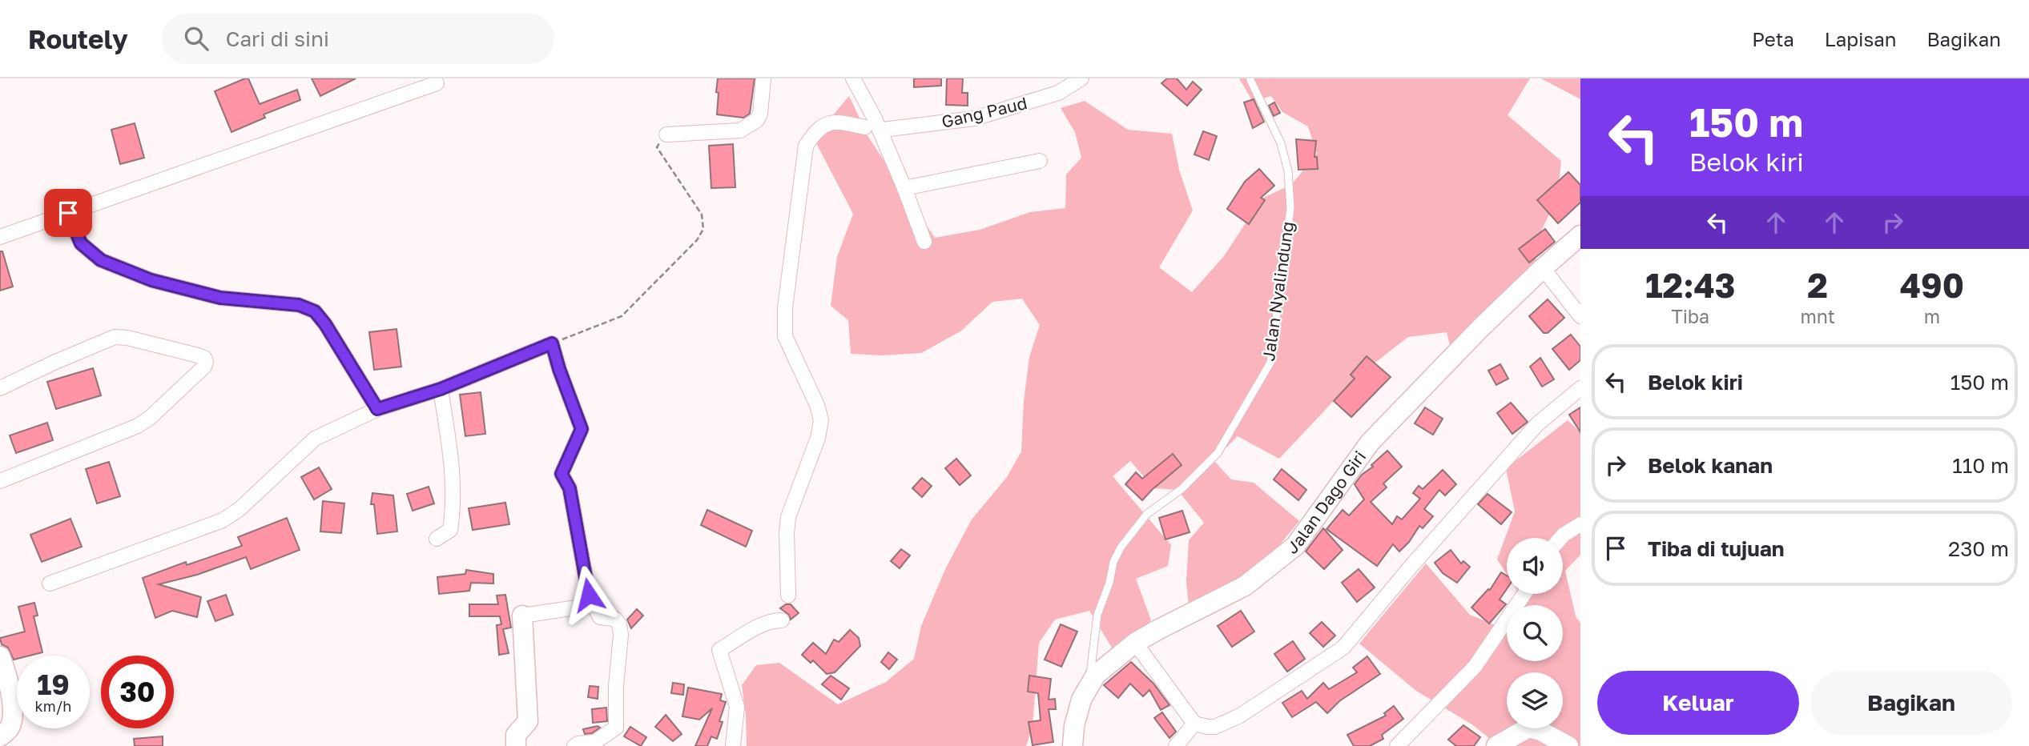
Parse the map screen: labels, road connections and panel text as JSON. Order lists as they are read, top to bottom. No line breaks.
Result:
{"streets":{"main road":["Jalan Dago Giri"],"street":["Gang Paud"],"lane":["Jalan Nyalindung"]},"crossings":[["Jalan Nyalindung","Jalan Dago Giri"]],"page":{"header":"Routely","search":"Cari di sini","nav":["Peta","Lapisan","Bagikan"],"turn":["150 m","Belok kiri"],"eta":["12:43","Tiba","2","mnt","490","m"],"list":[{"name":"Belok kiri","value":"150 m"},{"name":"Belok kanan","value":"110 m"},{"name":"Tiba di tujuan","value":"230 m"}],"speed":"19 km/h","limit":"30","buttons":["Keluar","Bagikan"]}}
